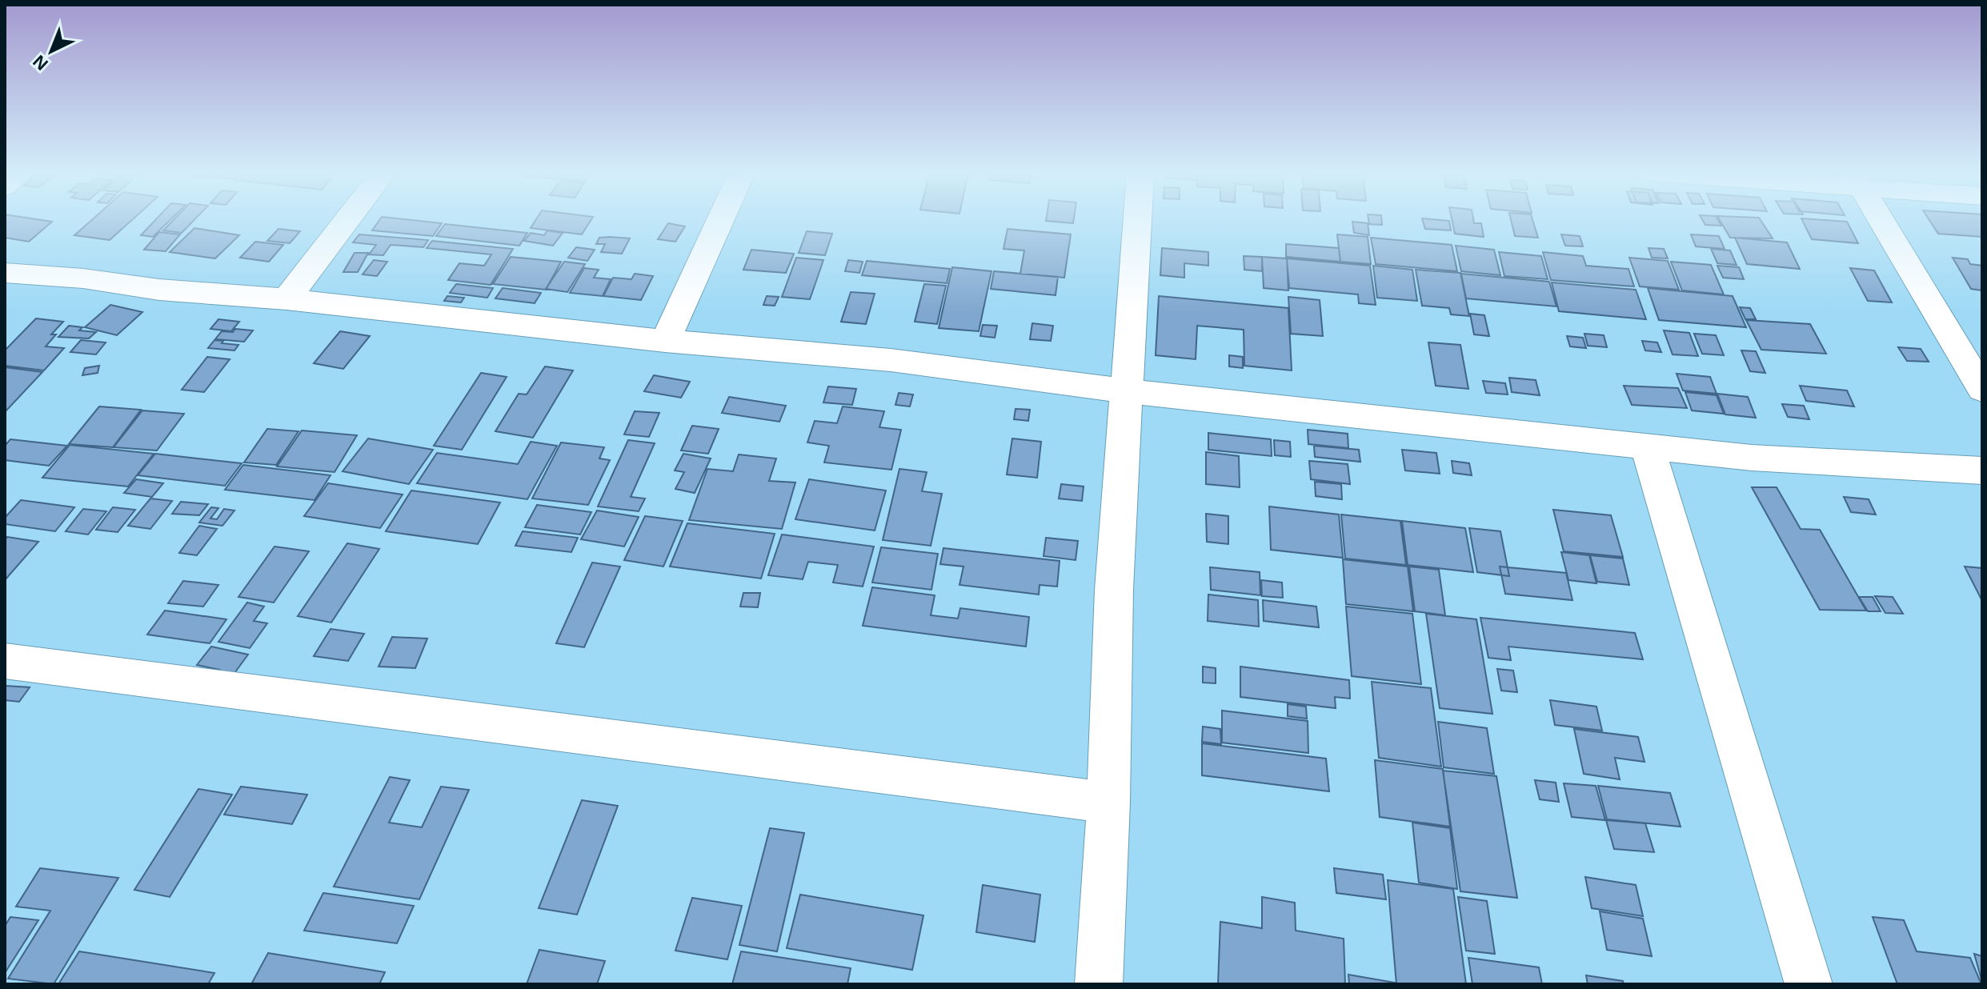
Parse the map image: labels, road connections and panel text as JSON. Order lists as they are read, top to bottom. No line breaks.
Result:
{"north":"bottom left"}
